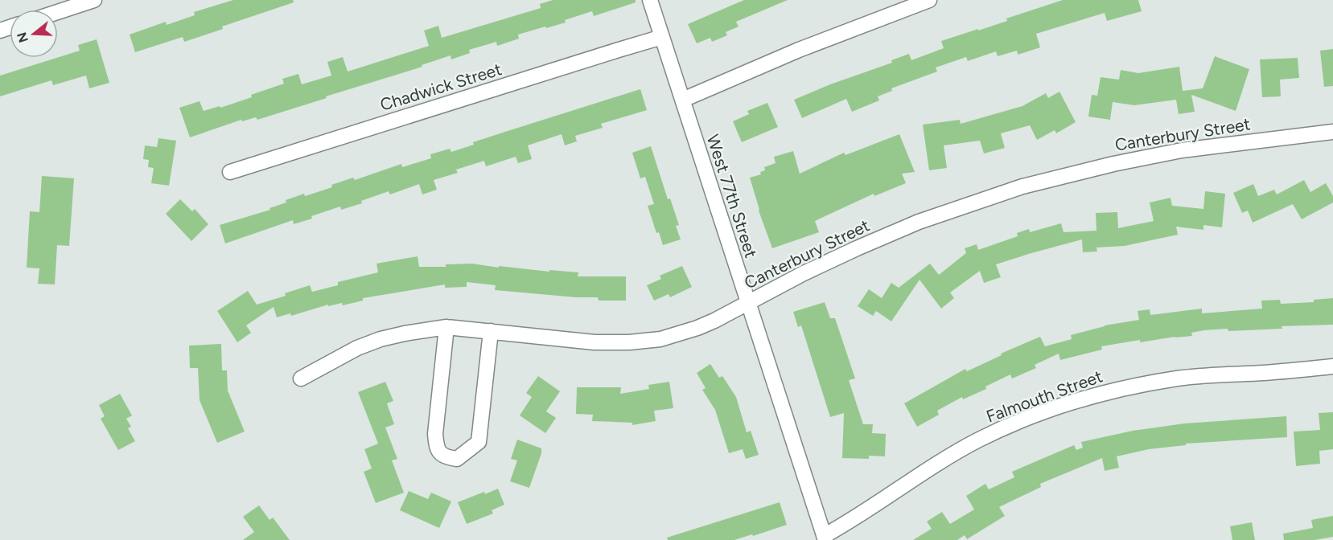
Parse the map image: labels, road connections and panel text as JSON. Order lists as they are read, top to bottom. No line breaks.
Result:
{"streets":{"street":["Chadwick Street","Canterbury Street","West 77th Street","Falmouth Street"]},"crossings":[["Chadwick Street","West 77th Street"],["Canterbury Street","West 77th Street"],["West 77th Street","Falmouth Street"]],"north":"left"}
